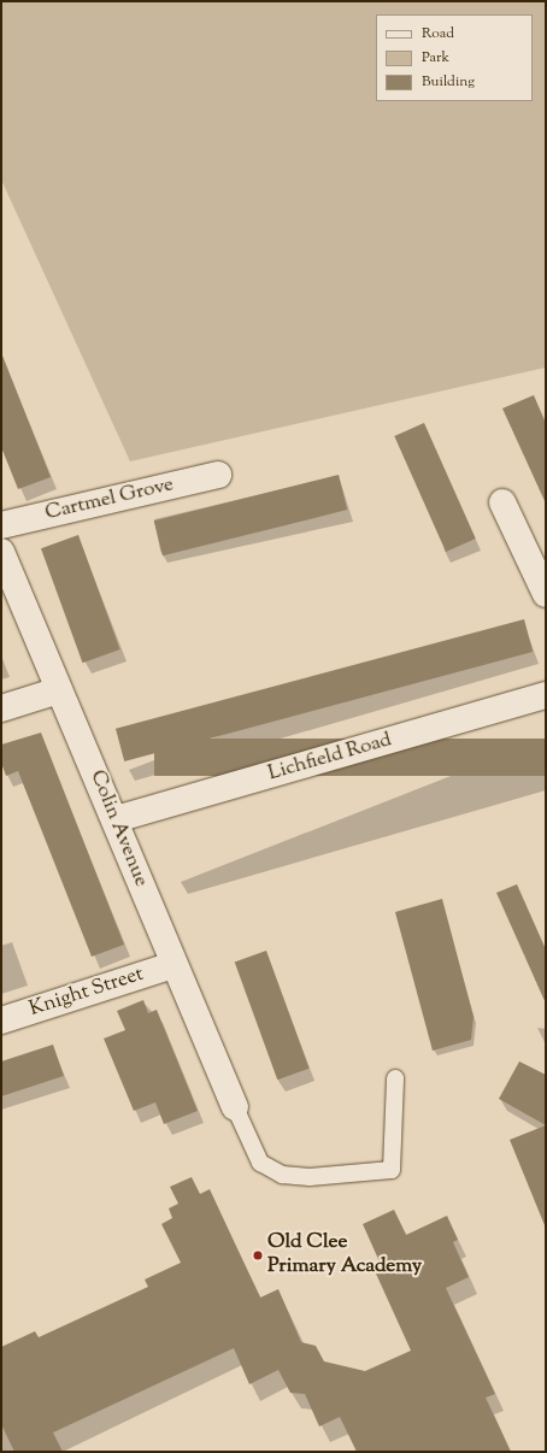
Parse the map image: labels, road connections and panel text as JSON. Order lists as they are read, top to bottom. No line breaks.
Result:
{"streets":{"street":["Cartmel Grove","Lichfield Road","Colin Avenue","Knight Street"]},"crossings":[["Lichfield Road","Colin Avenue"],["Colin Avenue","Knight Street"]],"places":["Old Clee Primary Academy"],"legend":["Road","Park","Building"]}
